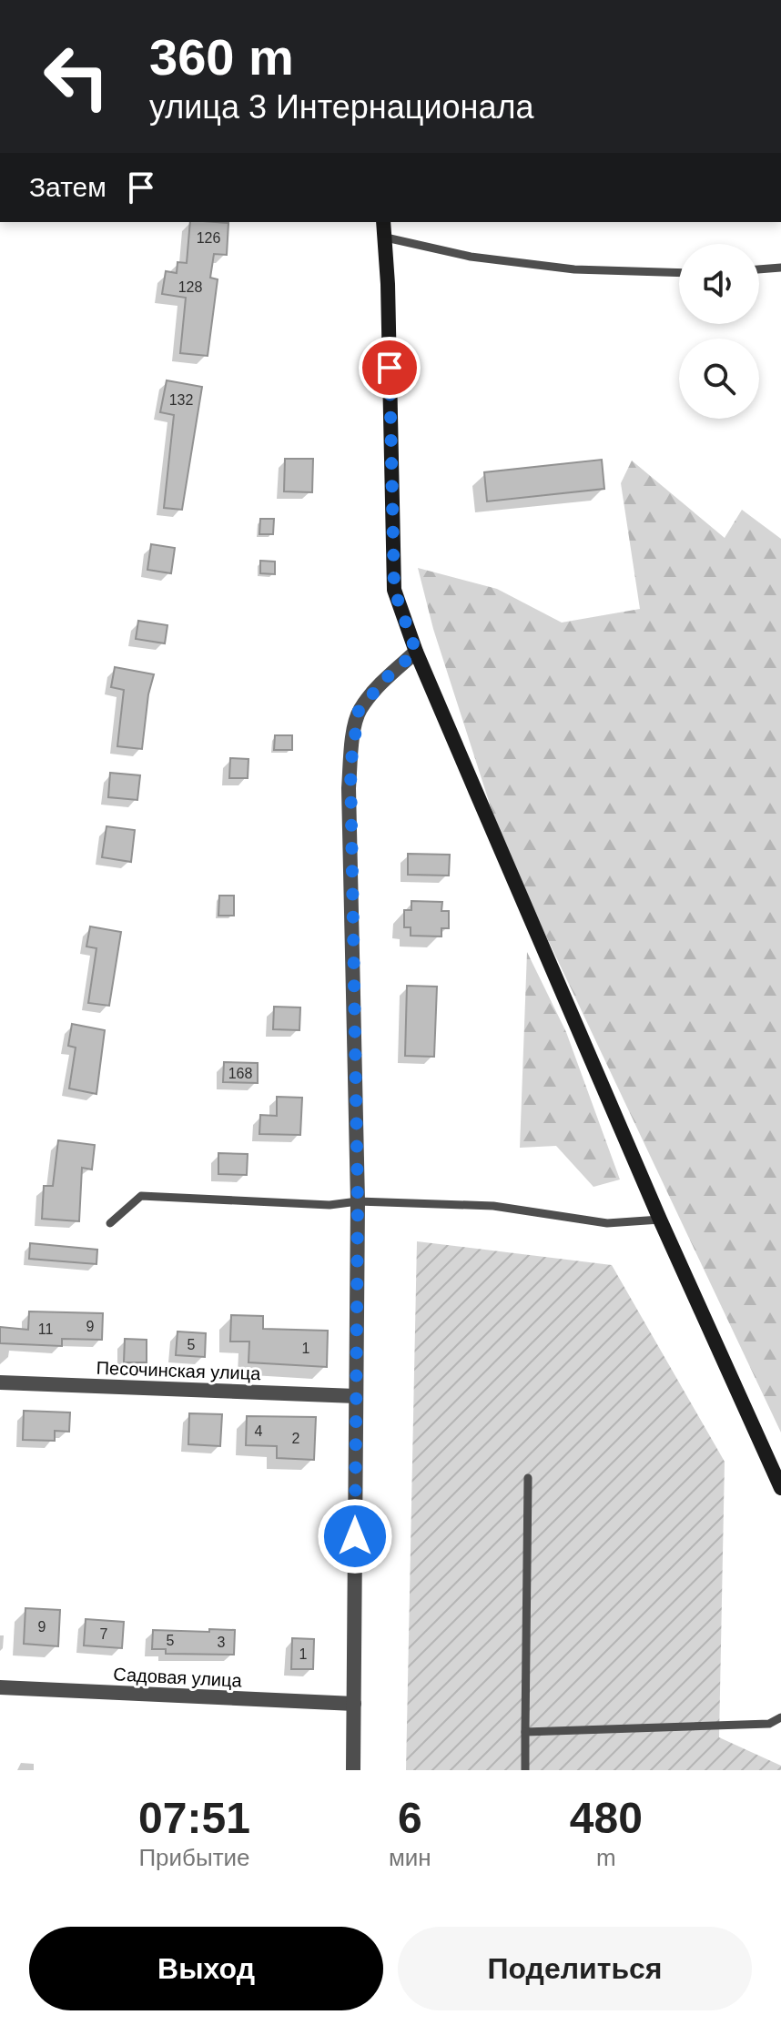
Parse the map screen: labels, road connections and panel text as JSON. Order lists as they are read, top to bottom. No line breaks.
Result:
{"streets":{"street":["Песочинская улица","Садовая улица"]},"house_numbers":["126","128","132","168","9","11","5","1","4","2","9","7","5","3","1"],"page":{"turn":["360 m","улица 3 Интернационала"],"then":"Затем","eta":["07:51","Прибытие","6","мин","480","m"],"buttons":["Выход","Поделиться"]}}
